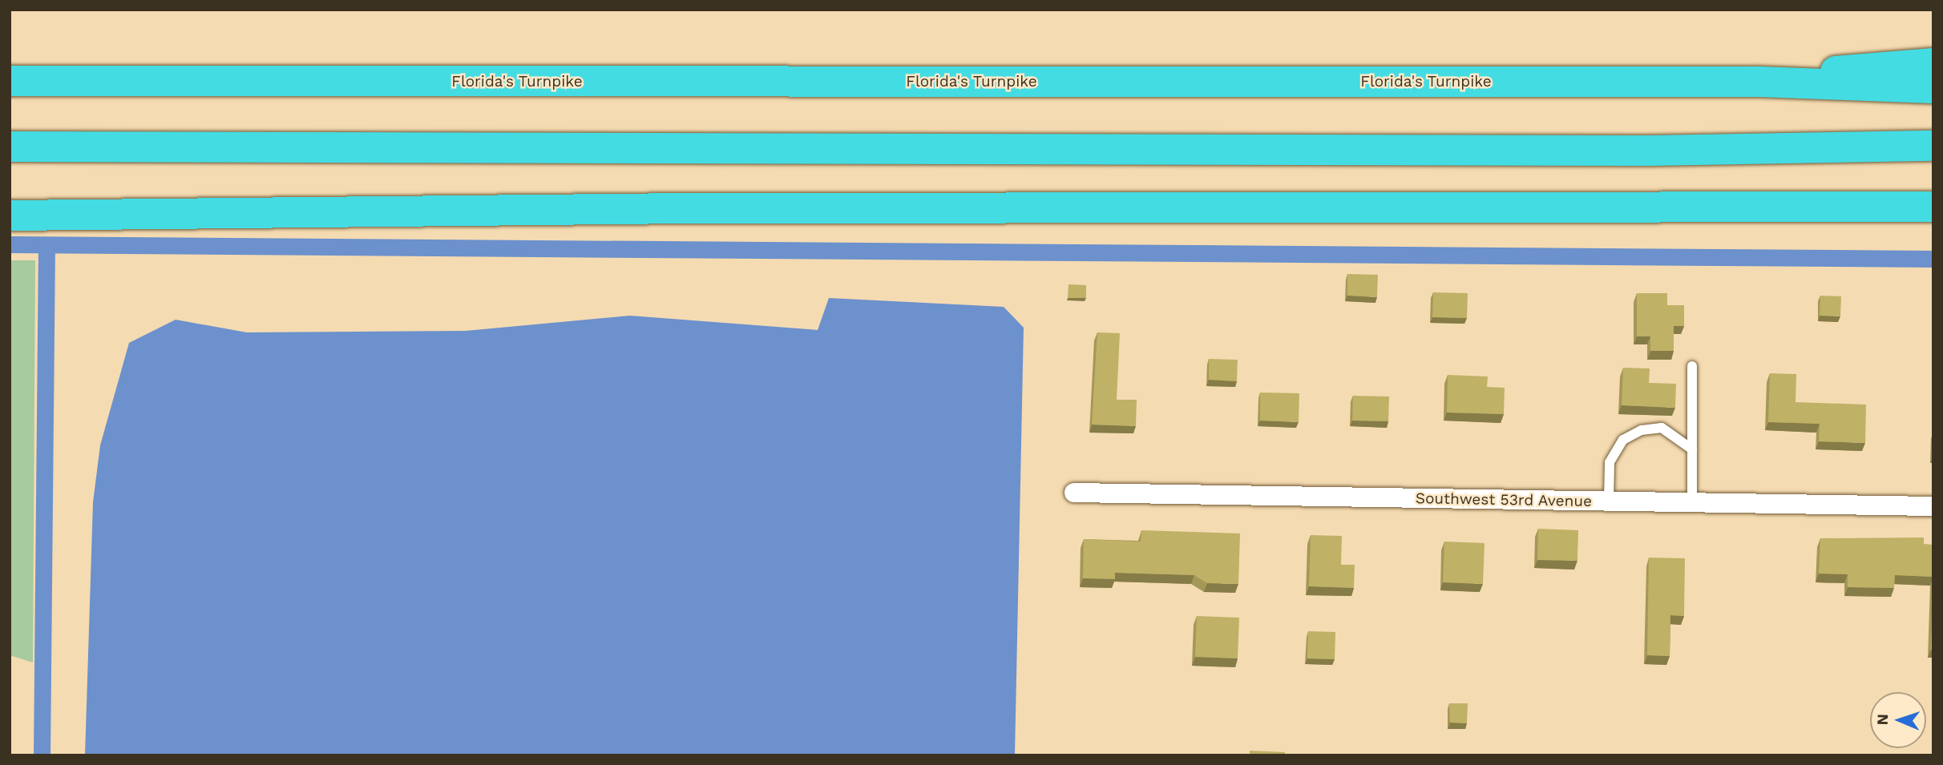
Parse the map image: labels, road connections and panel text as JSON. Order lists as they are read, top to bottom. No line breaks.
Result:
{"streets":{"highway":["Florida's Turnpike"],"street":["Southwest 53rd Avenue"]},"north":"left"}
